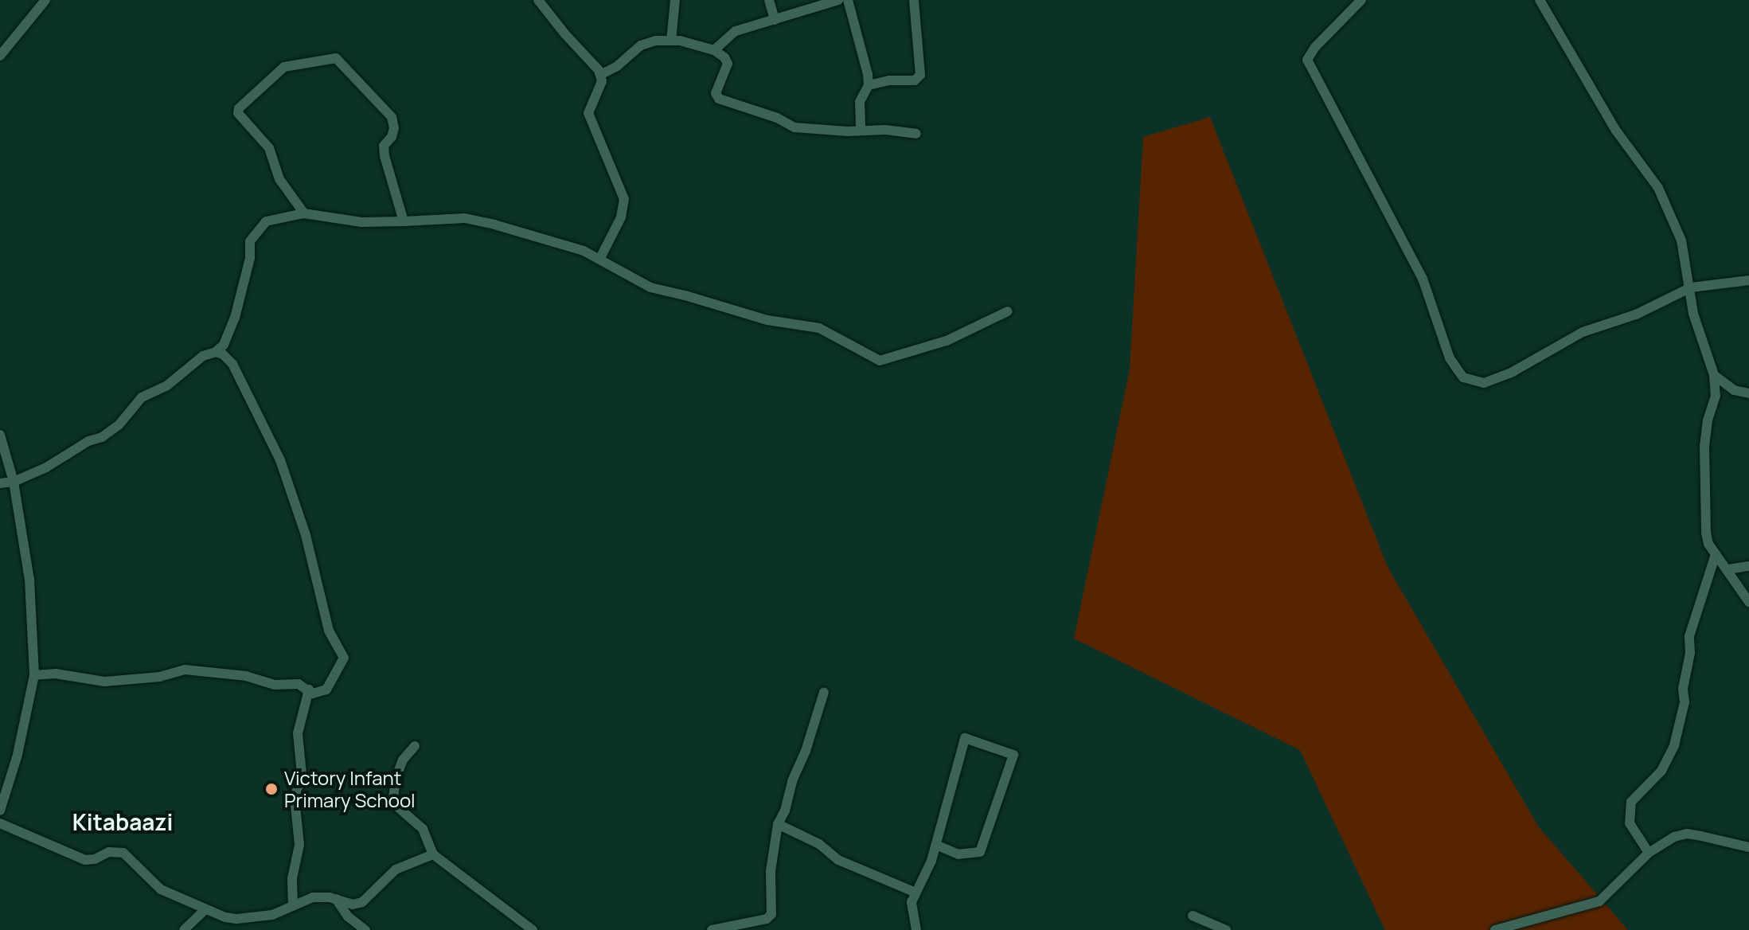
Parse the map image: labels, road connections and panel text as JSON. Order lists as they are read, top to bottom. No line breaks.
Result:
{"districts":["Kitabaazi"],"places":["Victory Infant Primary School"]}
